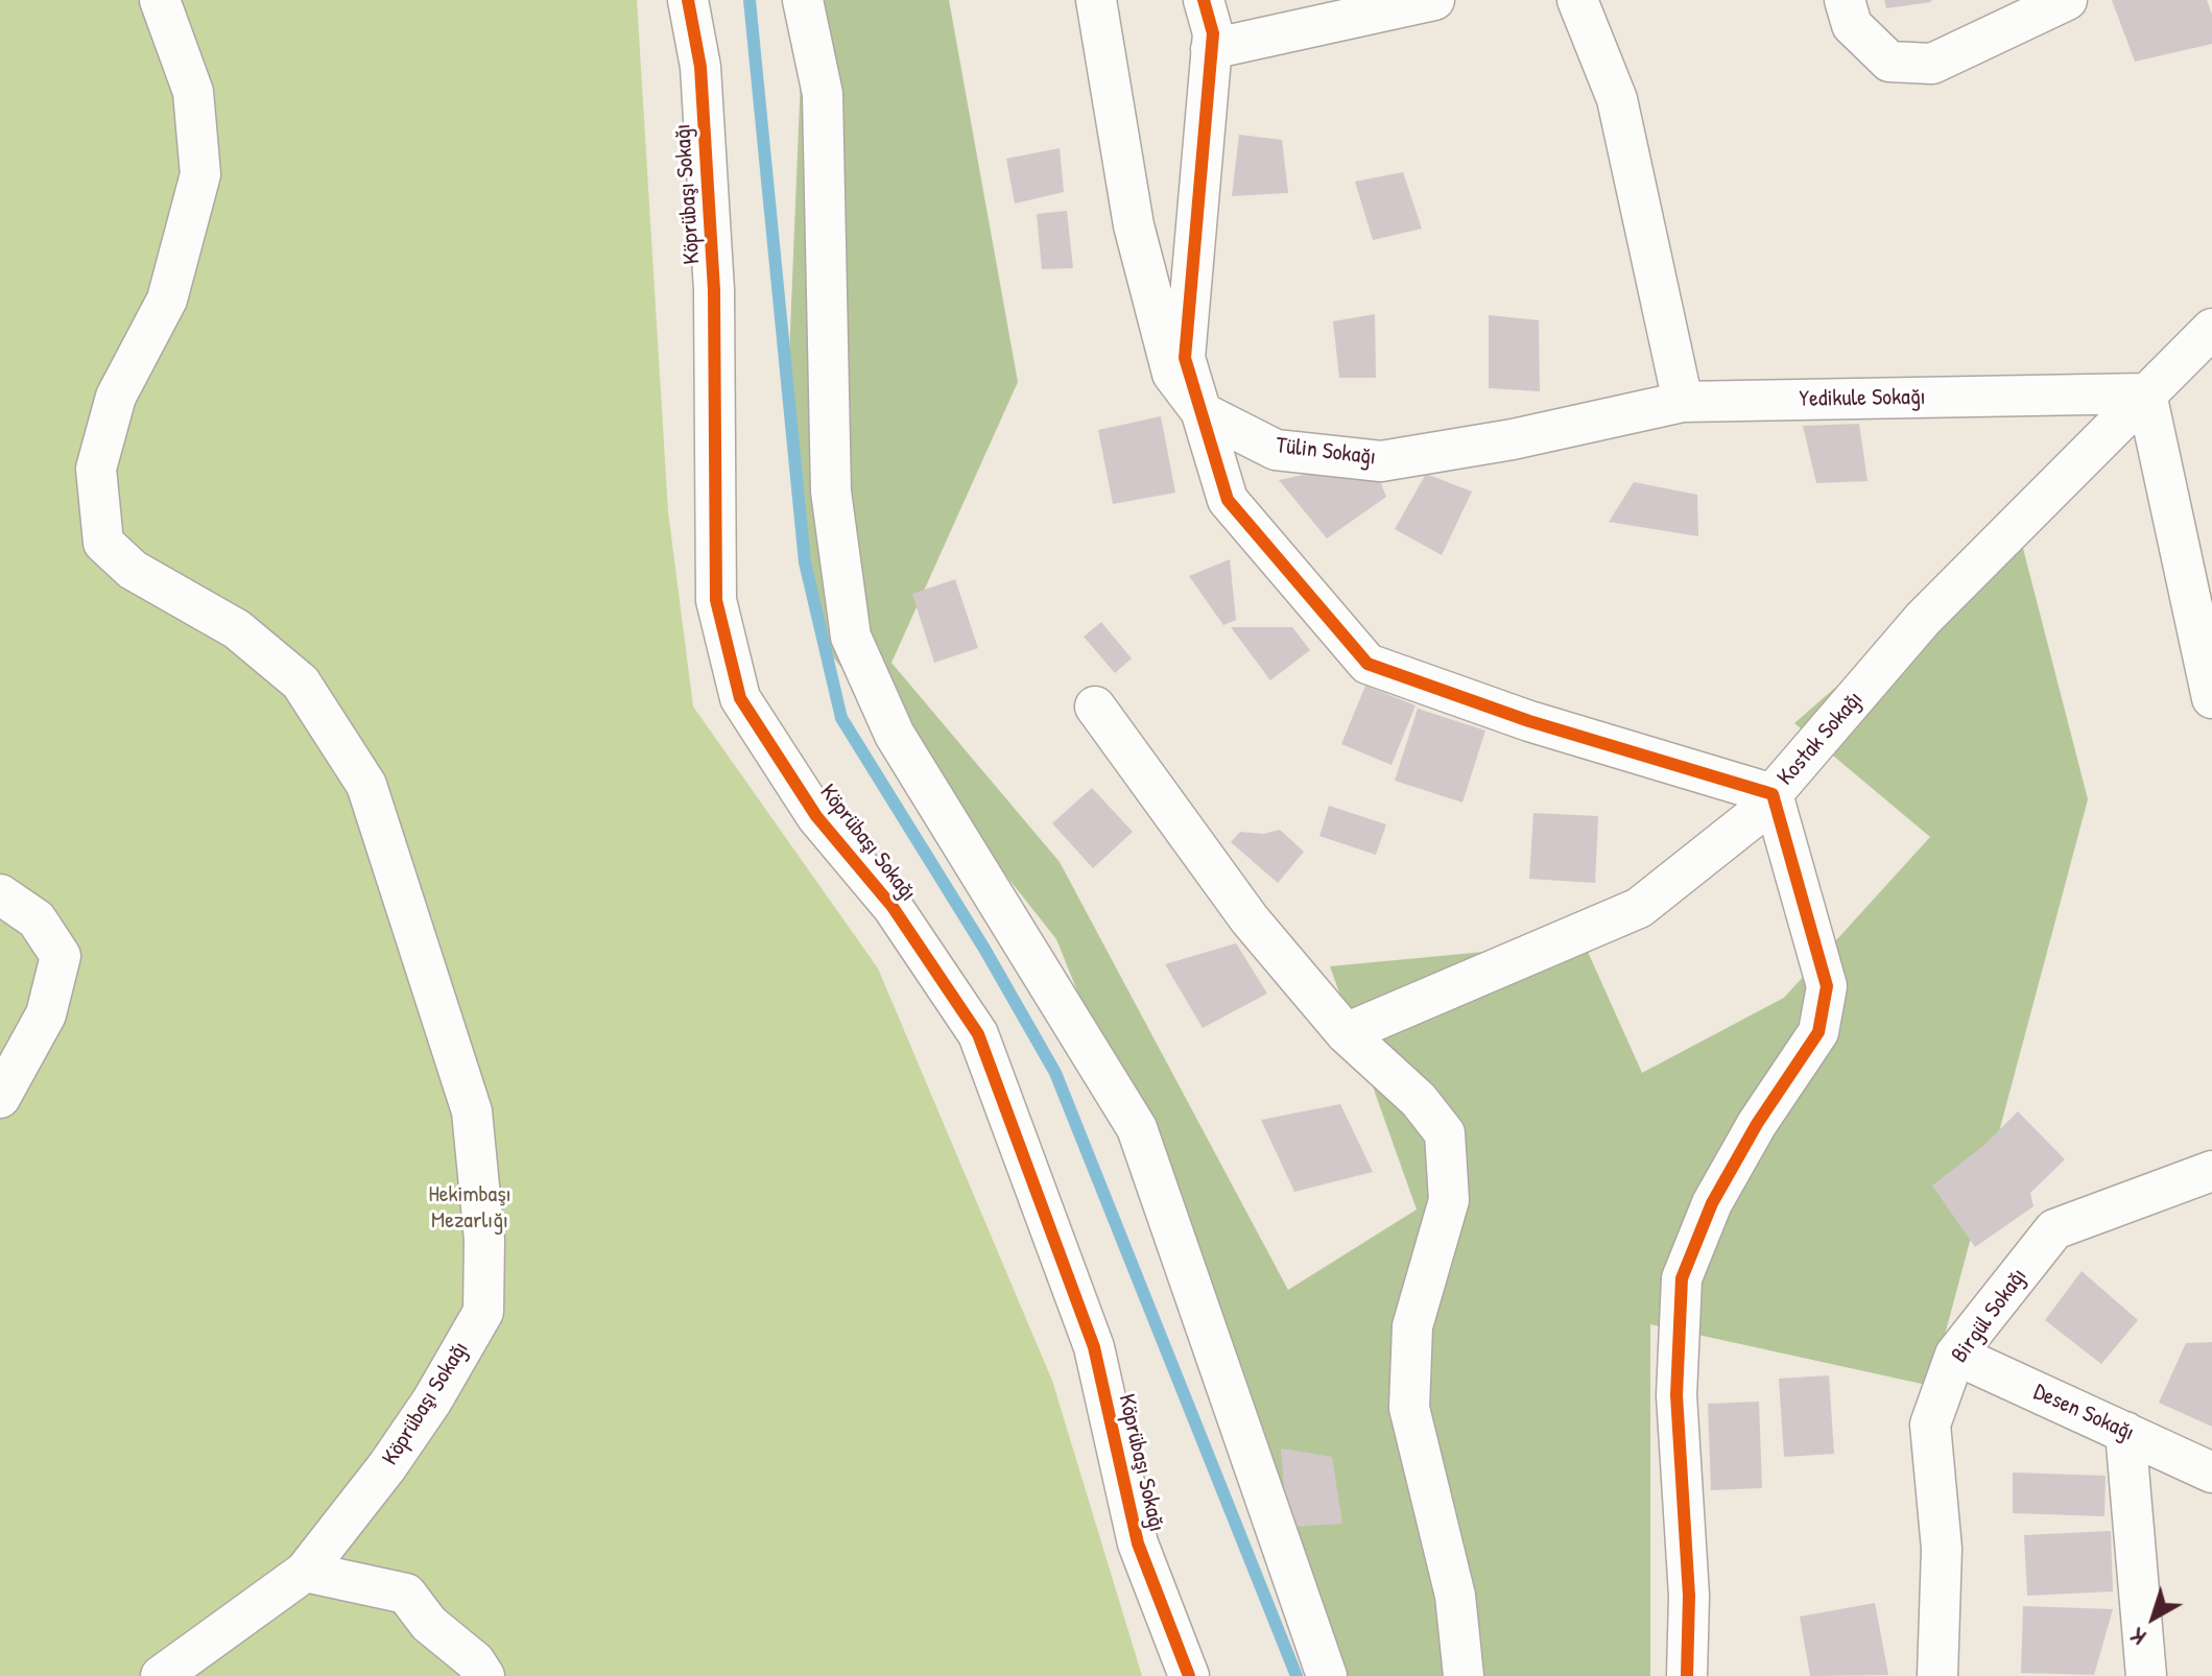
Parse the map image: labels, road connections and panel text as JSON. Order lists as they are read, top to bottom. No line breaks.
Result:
{"streets":{"street":["Köprübaşı Sokağı","Yedikule Sokağı","Tülin Sokağı","Kostak Sokağı","Birgül Sokağı","Desen Sokağı"]},"crossings":[["Yedikule Sokağı","Tülin Sokağı"],["Yedikule Sokağı","Kostak Sokağı"],["Birgül Sokağı","Desen Sokağı"]],"parks":["Hekimbaşı Mezarlığı"],"north":"bottom left"}
